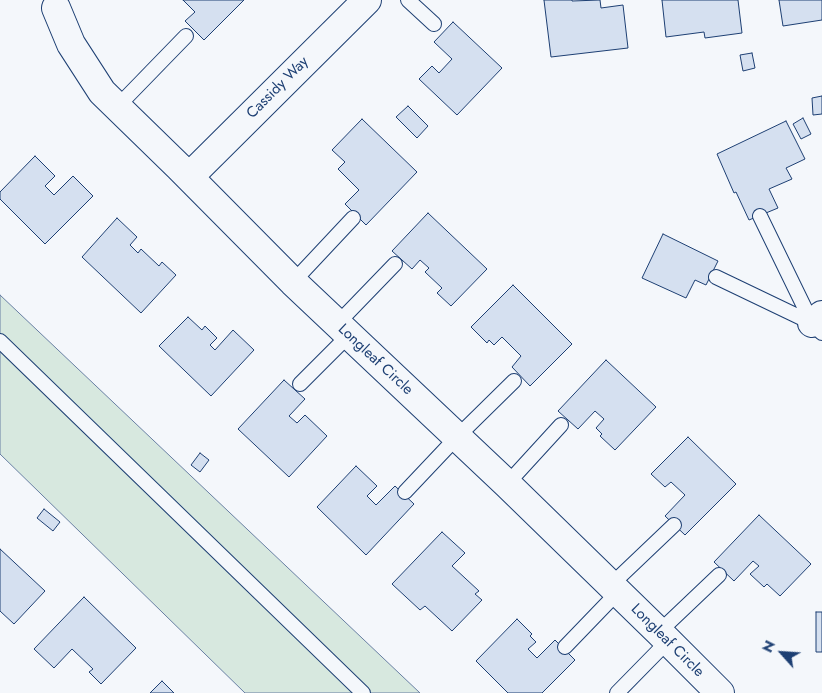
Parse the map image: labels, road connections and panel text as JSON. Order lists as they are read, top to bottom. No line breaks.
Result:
{"streets":{"street":["Cassidy Way","Longleaf Circle"]},"crossings":[["Cassidy Way","Longleaf Circle"]],"north":"top left"}
